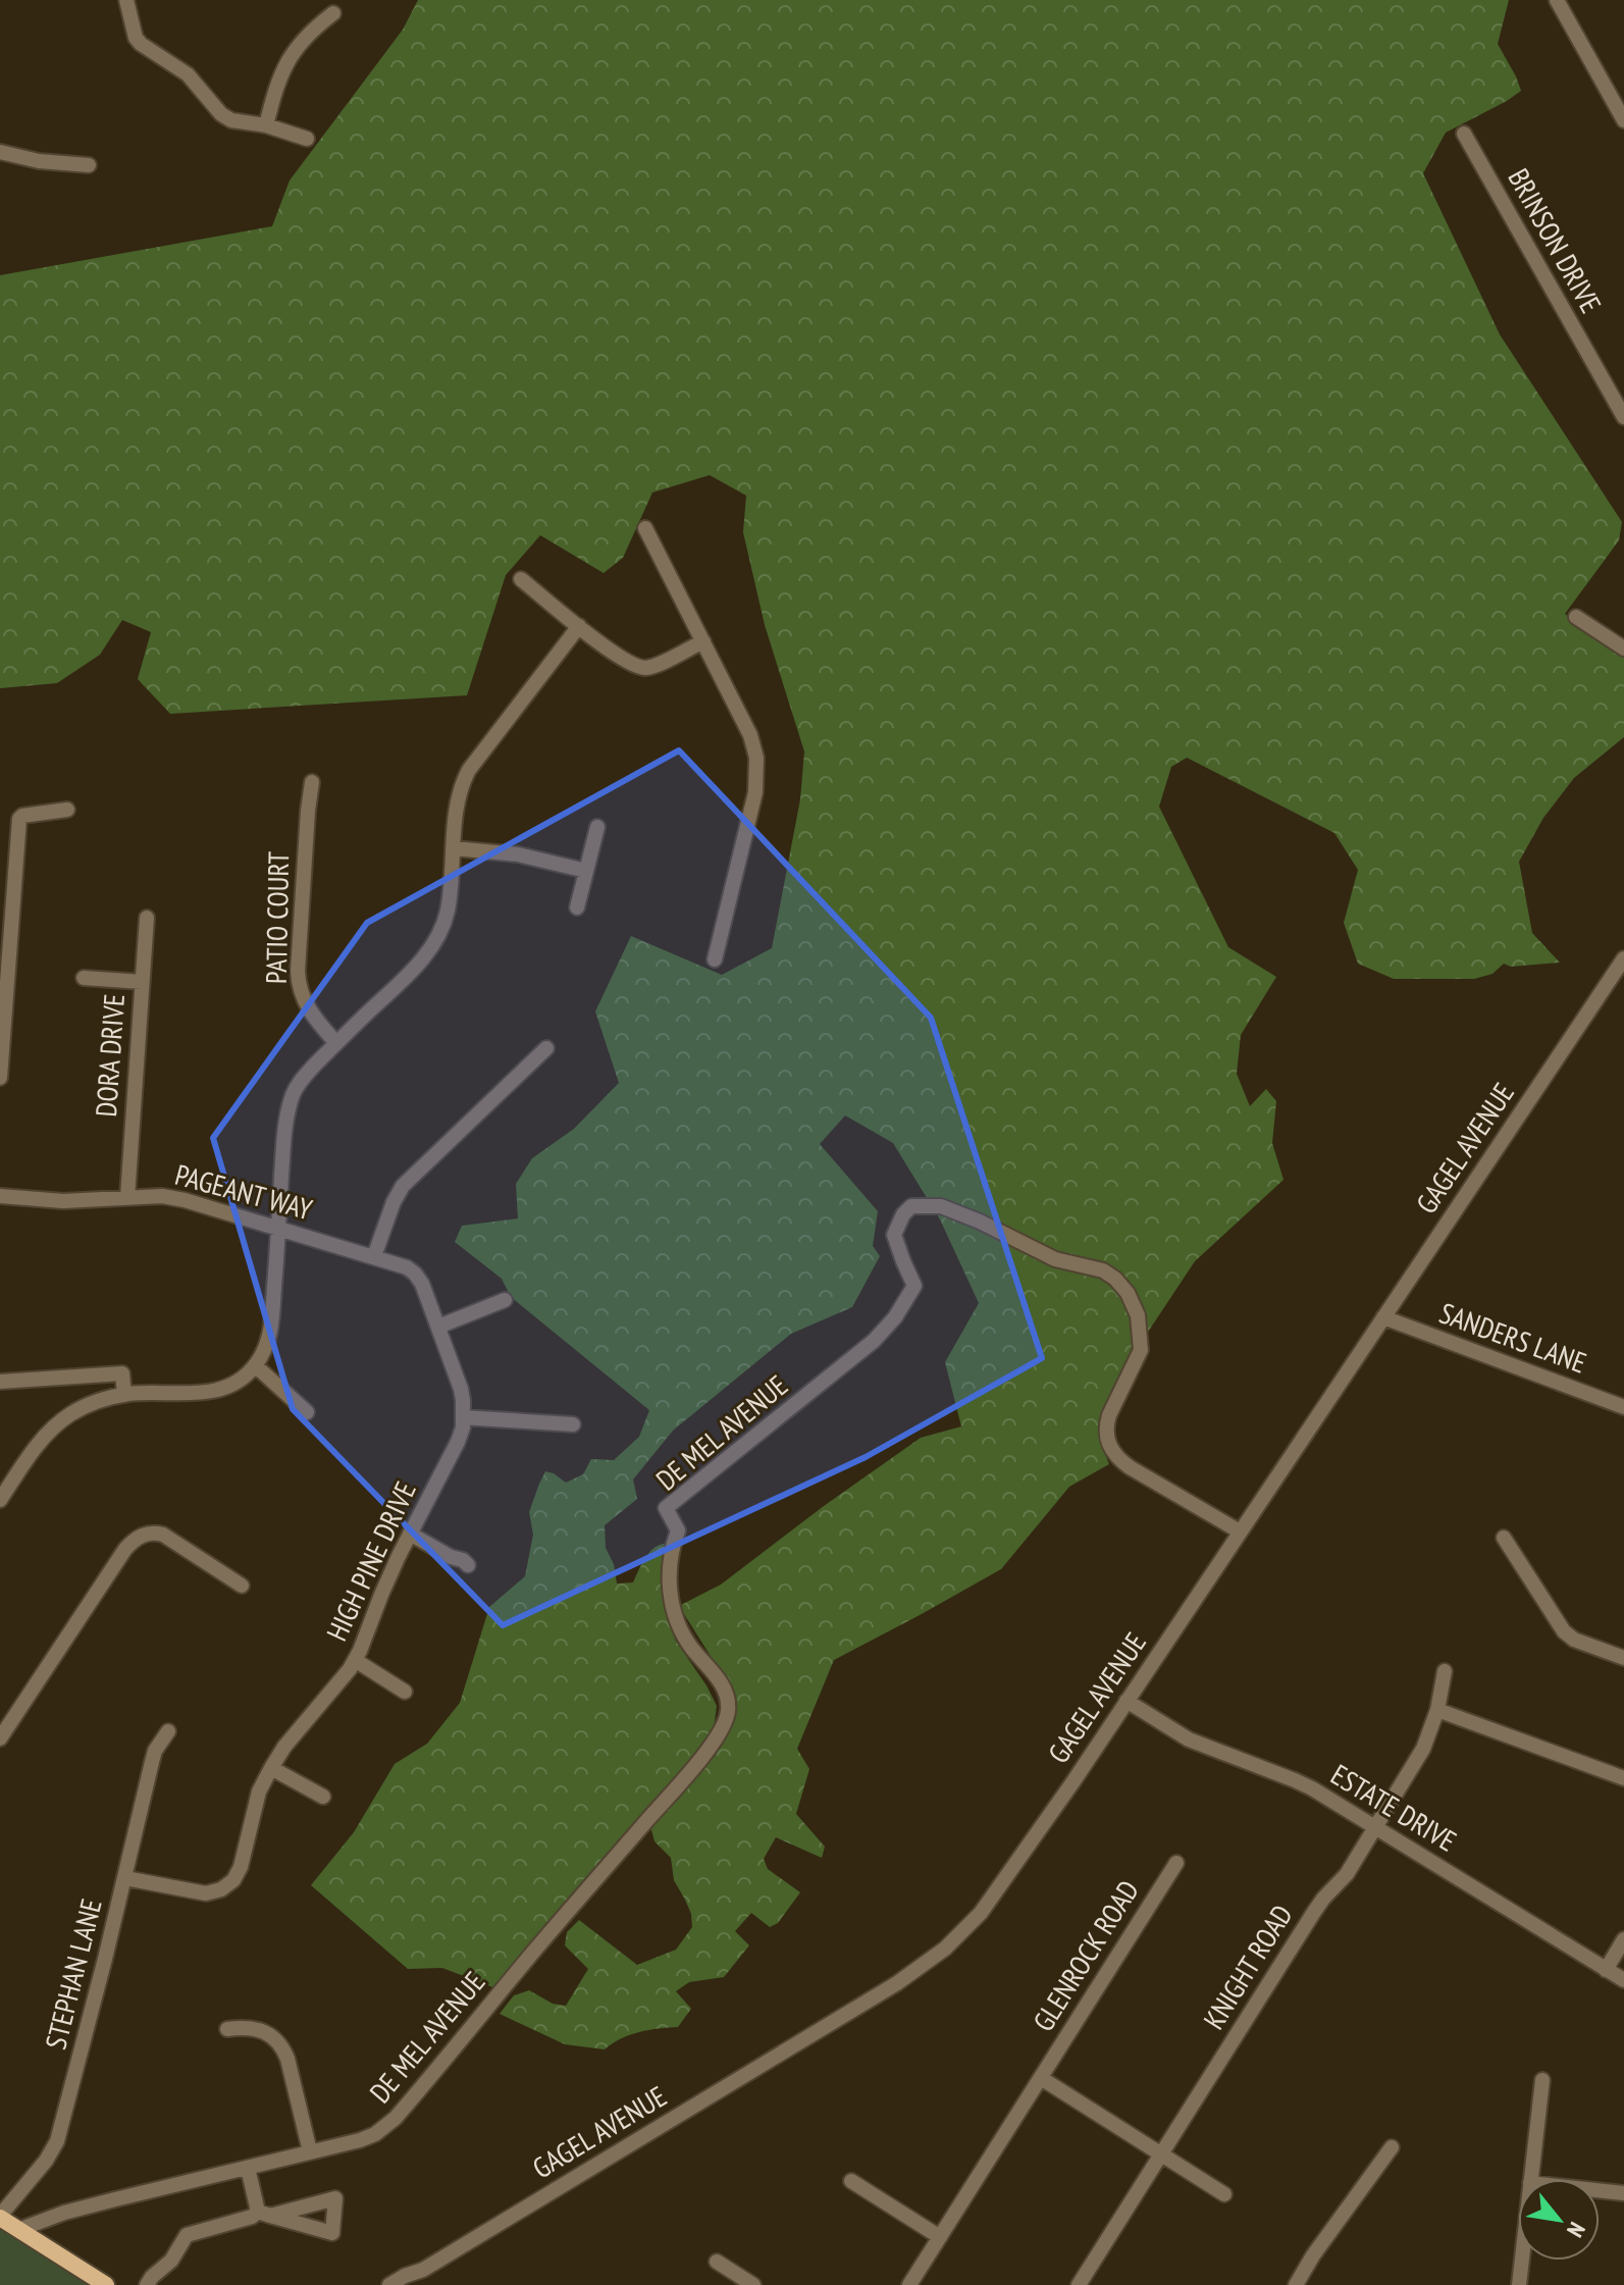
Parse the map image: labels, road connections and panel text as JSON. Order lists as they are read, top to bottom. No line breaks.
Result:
{"streets":{"street":["BRINSON DRIVE","PATIO COURT","DORA DRIVE","GAGEL AVENUE","PAGEANT WAY","SANDERS LANE","DE MEL AVENUE","HIGH PINE DRIVE","ESTATE DRIVE","GLENROCK ROAD","KNIGHT ROAD","STEPHAN LANE"]},"crossings":[["DORA DRIVE","PAGEANT WAY"],["GAGEL AVENUE","SANDERS LANE"],["GAGEL AVENUE","DE MEL AVENUE"],["GAGEL AVENUE","ESTATE DRIVE"],["PAGEANT WAY","HIGH PINE DRIVE"],["HIGH PINE DRIVE","STEPHAN LANE"],["ESTATE DRIVE","KNIGHT ROAD"],["GLENROCK ROAD","KNIGHT ROAD"]],"north":"bottom right"}
